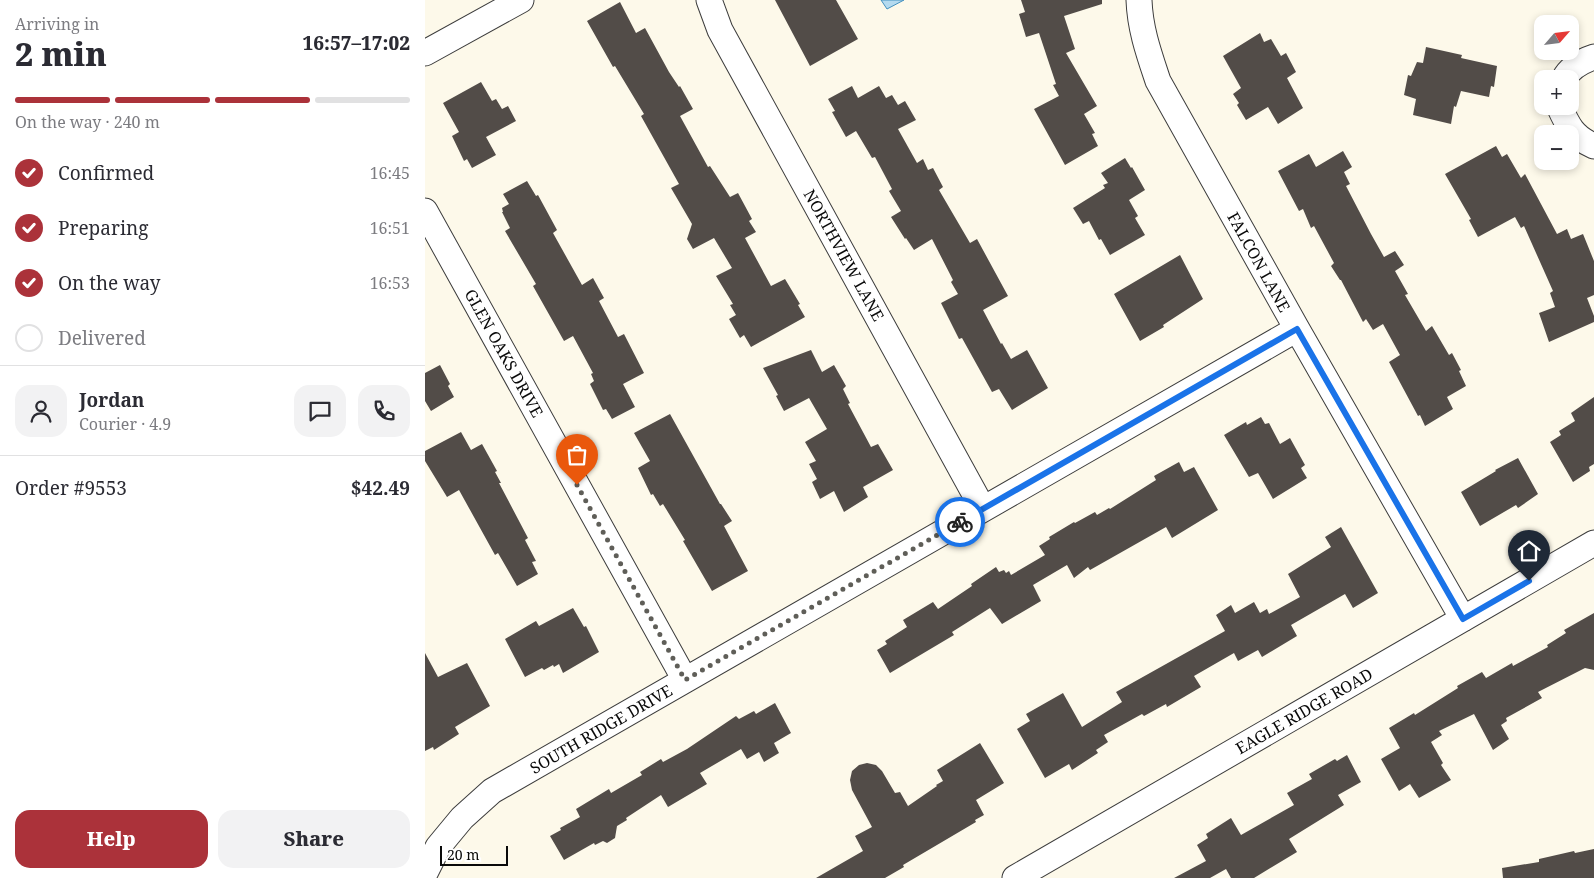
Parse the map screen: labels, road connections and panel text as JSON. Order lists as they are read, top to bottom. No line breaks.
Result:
{"streets":{"street":["NORTHVIEW LANE","FALCON LANE","GLEN OAKS DRIVE","EAGLE RIDGE ROAD","SOUTH RIDGE DRIVE"]},"crossings":[["NORTHVIEW LANE","SOUTH RIDGE DRIVE"],["FALCON LANE","EAGLE RIDGE ROAD"],["FALCON LANE","SOUTH RIDGE DRIVE"],["GLEN OAKS DRIVE","SOUTH RIDGE DRIVE"]],"scale_bar":"20 m","north":"top right","page":{"heading":["2 min","Arriving in","16:57–17:02"],"panel":["Jordan","Courier · 4.9","Order #9553","$42.49"],"map_buttons":["+","−"],"bar":"On the way · 240 m","list":[["Confirmed","16:45"],["Preparing","16:51"],["On the way","16:53"],"Delivered"],"buttons":["Help","Share"],"scale":"20 m"}}
